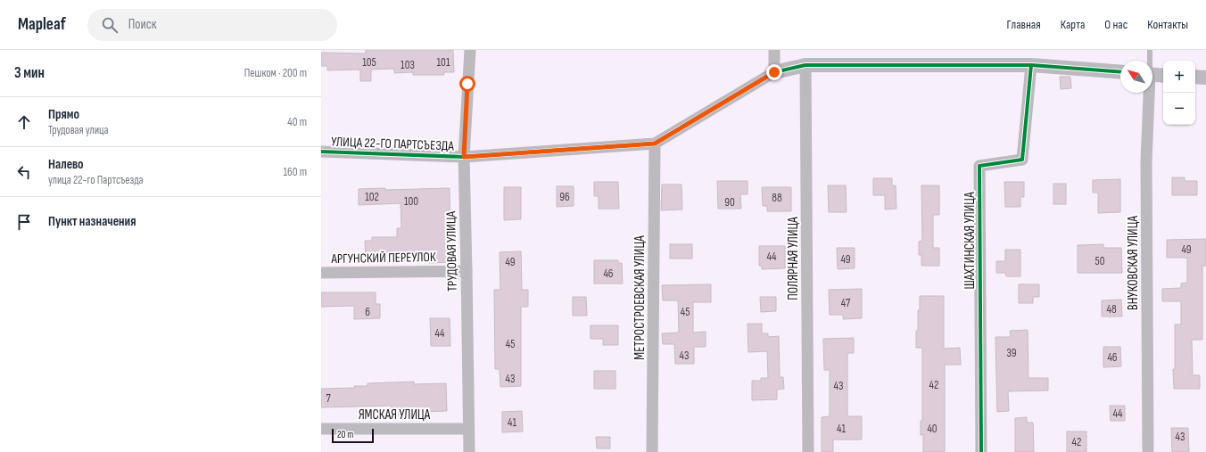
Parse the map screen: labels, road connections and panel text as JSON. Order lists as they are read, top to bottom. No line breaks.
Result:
{"streets":{"street":["УЛИЦА 22-ГО ПАРТСЪЕЗДА","ШАХТИНСКАЯ УЛИЦА","ТРУДОВАЯ УЛИЦА","АРГУНСКИЙ ПЕРЕУЛОК","ПОЛЯРНАЯ УЛИЦА","ВНУКОВСКАЯ УЛИЦА","МЕТРОСТРОЕВСКАЯ УЛИЦА","ЯМСКАЯ УЛИЦА"]},"crossings":[["УЛИЦА 22-ГО ПАРТСЪЕЗДА","ШАХТИНСКАЯ УЛИЦА"],["УЛИЦА 22-ГО ПАРТСЪЕЗДА","ТРУДОВАЯ УЛИЦА"],["УЛИЦА 22-ГО ПАРТСЪЕЗДА","ПОЛЯРНАЯ УЛИЦА"],["УЛИЦА 22-ГО ПАРТСЪЕЗДА","МЕТРОСТРОЕВСКАЯ УЛИЦА"],["ТРУДОВАЯ УЛИЦА","АРГУНСКИЙ ПЕРЕУЛОК"],["ТРУДОВАЯ УЛИЦА","ЯМСКАЯ УЛИЦА"]],"house_numbers":["105","101","103","102","96","88","100","90","49","44","49","50","49","46","47","48","6","45","44","45","39","43","46","43","42","43","7","44","41","41","40","43","42"],"scale_bar":"20 m","north":"top left","page":{"header":"Mapleaf","search":"Поиск","nav":["Главная","Карта","О нас","Контакты"],"heading":["3 мин","Пешком · 200 m"],"map_buttons":["+","−"],"list":[["Прямо","Трудовая улица","40 m"],["Налево","улица 22-го Партсъезда","160 m"],"Пункт назначения"],"scale":"20 m"}}
